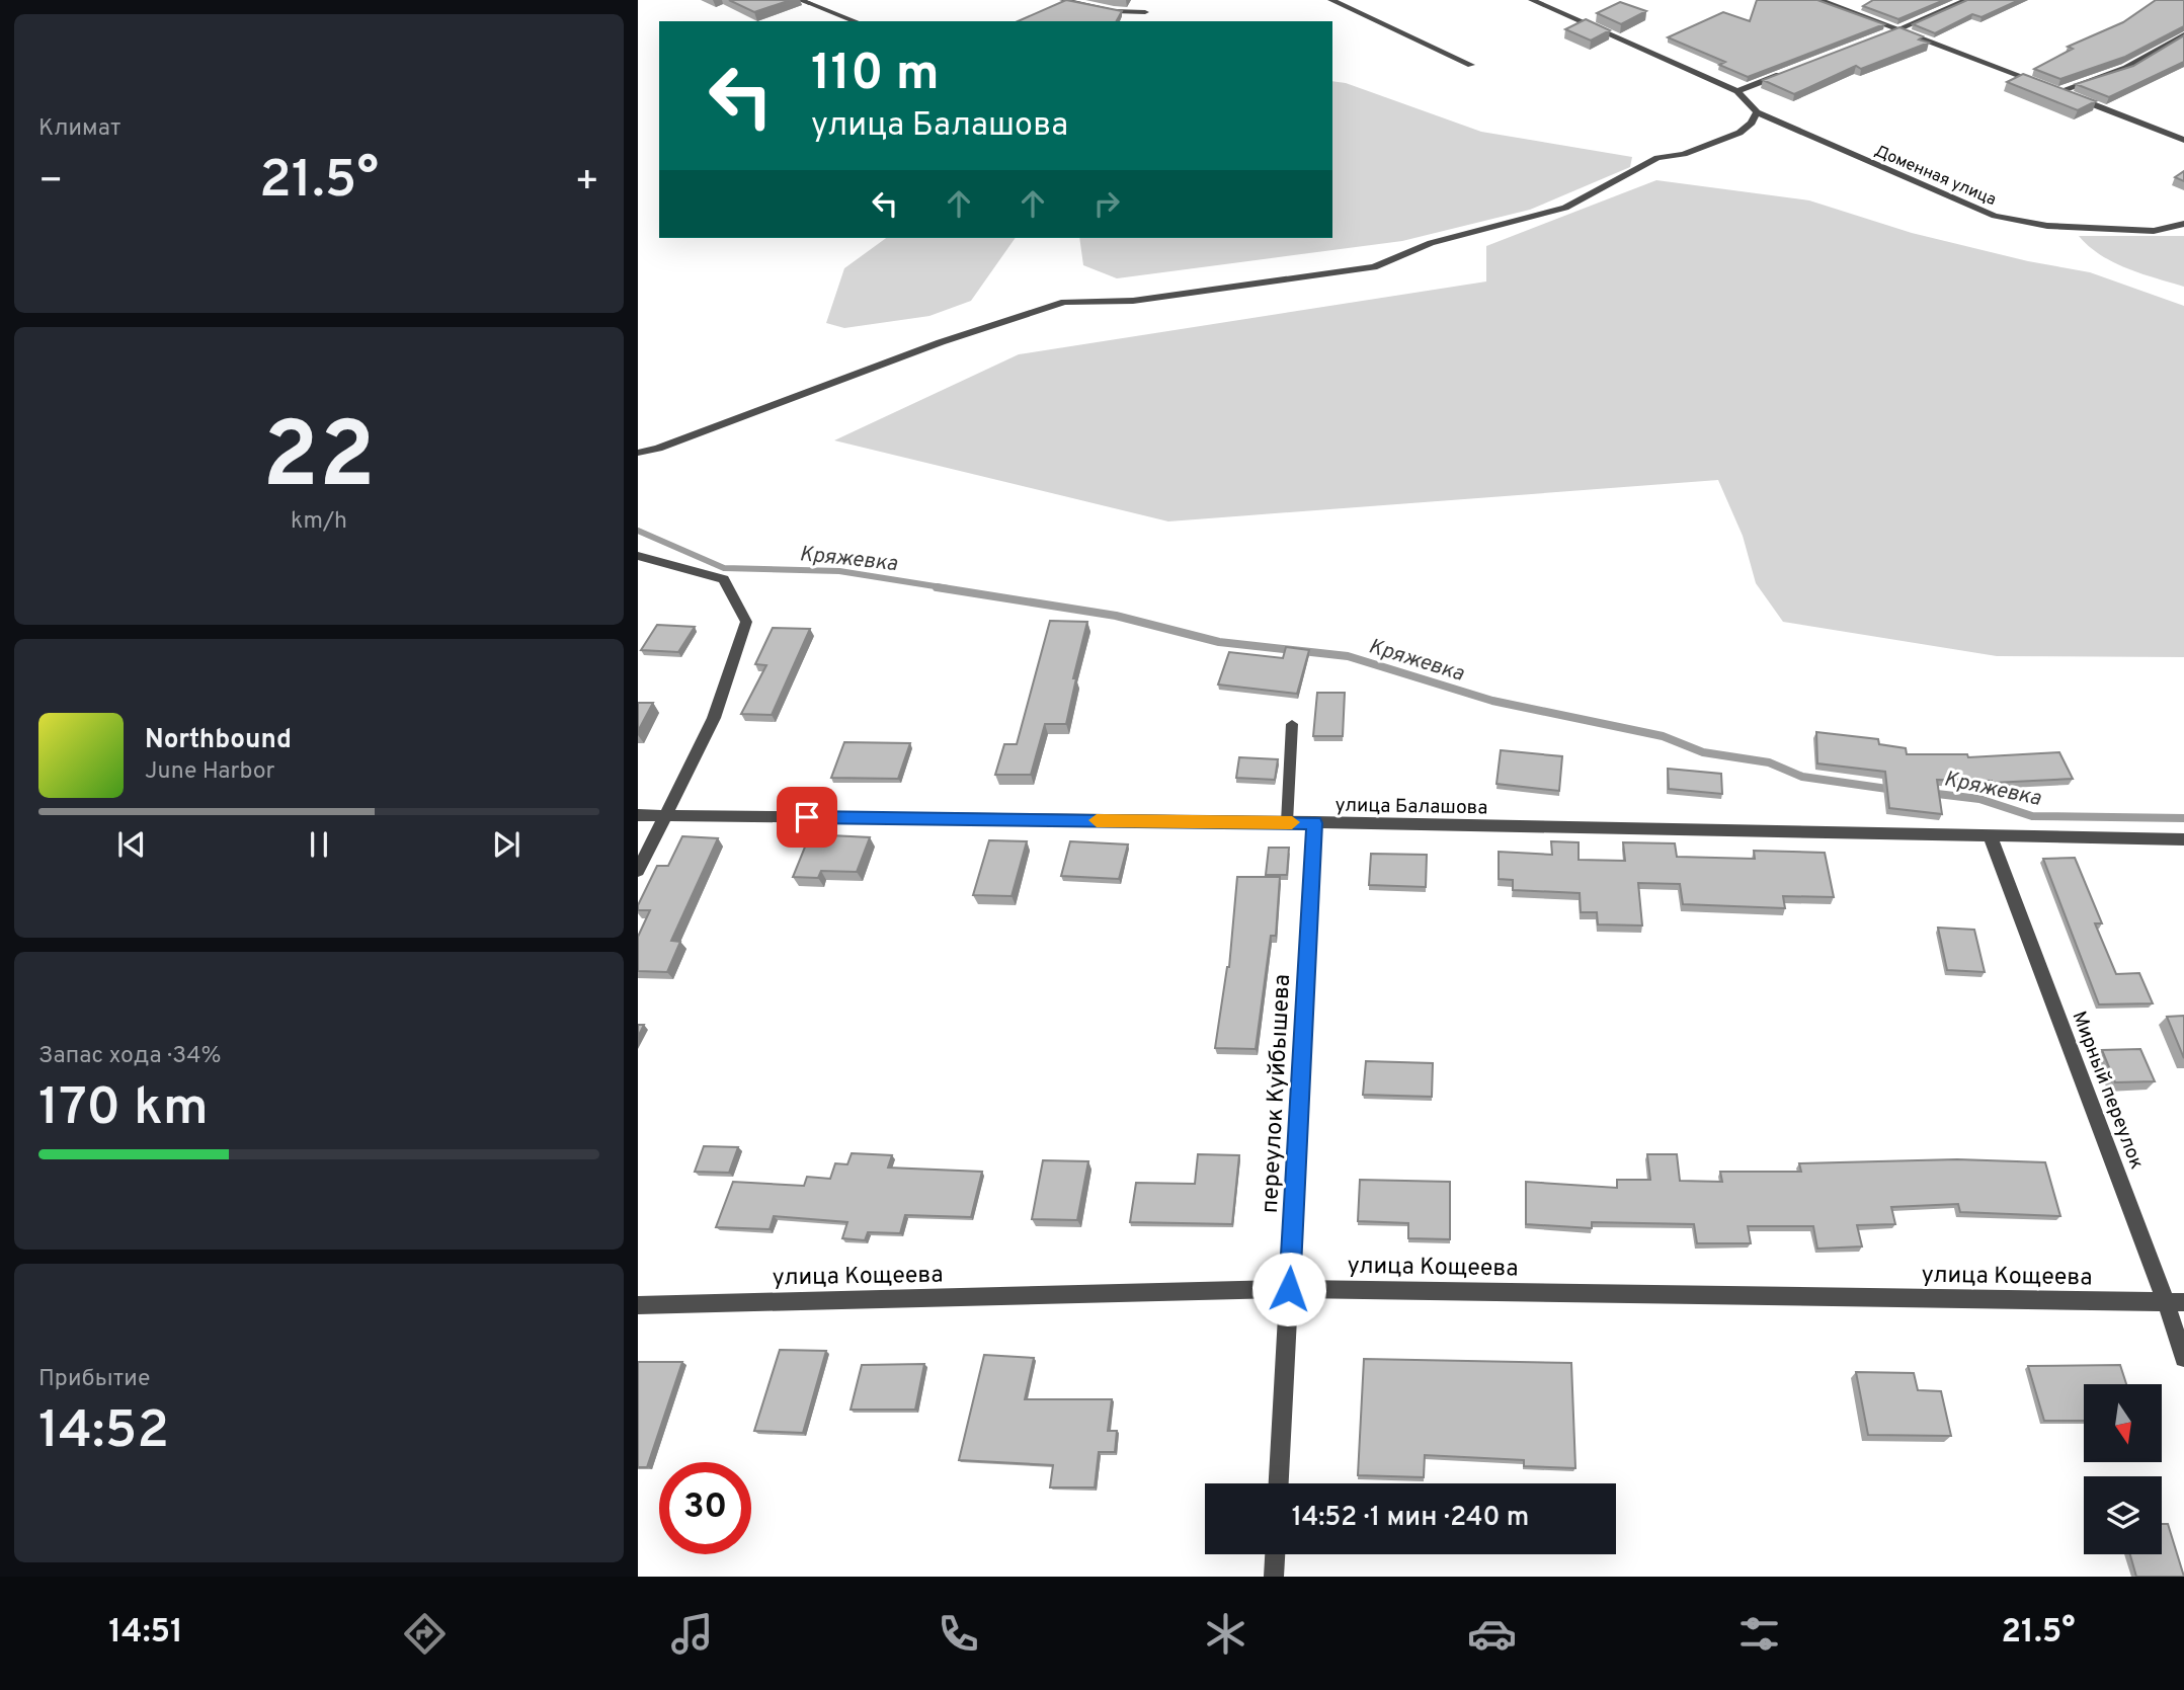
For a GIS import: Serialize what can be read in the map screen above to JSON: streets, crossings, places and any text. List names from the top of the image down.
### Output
{
  "streets": {
    "street": [
      "Доменная улица",
      "улица Балашова",
      "Мирный переулок",
      "переулок Куйбышева",
      "улица Кощеева"
    ]
  },
  "crossings": [
    ["улица Балашова", "Мирный переулок"],
    ["улица Балашова", "переулок Куйбышева"],
    ["Мирный переулок", "улица Кощеева"],
    ["переулок Куйбышева", "улица Кощеева"]
  ],
  "water": ["Кряжевка"],
  "north": "bottom",
  "page": {
    "tile": [
      "Климат",
      ["22", "km/h"],
      ["Запас хода · 34%", "170 km"],
      ["Прибытие", "14:52"]
    ],
    "turn": ["110 m", "улица Балашова"],
    "heat": ["−", "21.5°", "+"],
    "song": ["Northbound", "June Harbor"],
    "limit": "30",
    "trip": "14:52 · 1 мин · 240 m",
    "tabs": ["14:51", "21.5°"]
  }
}
